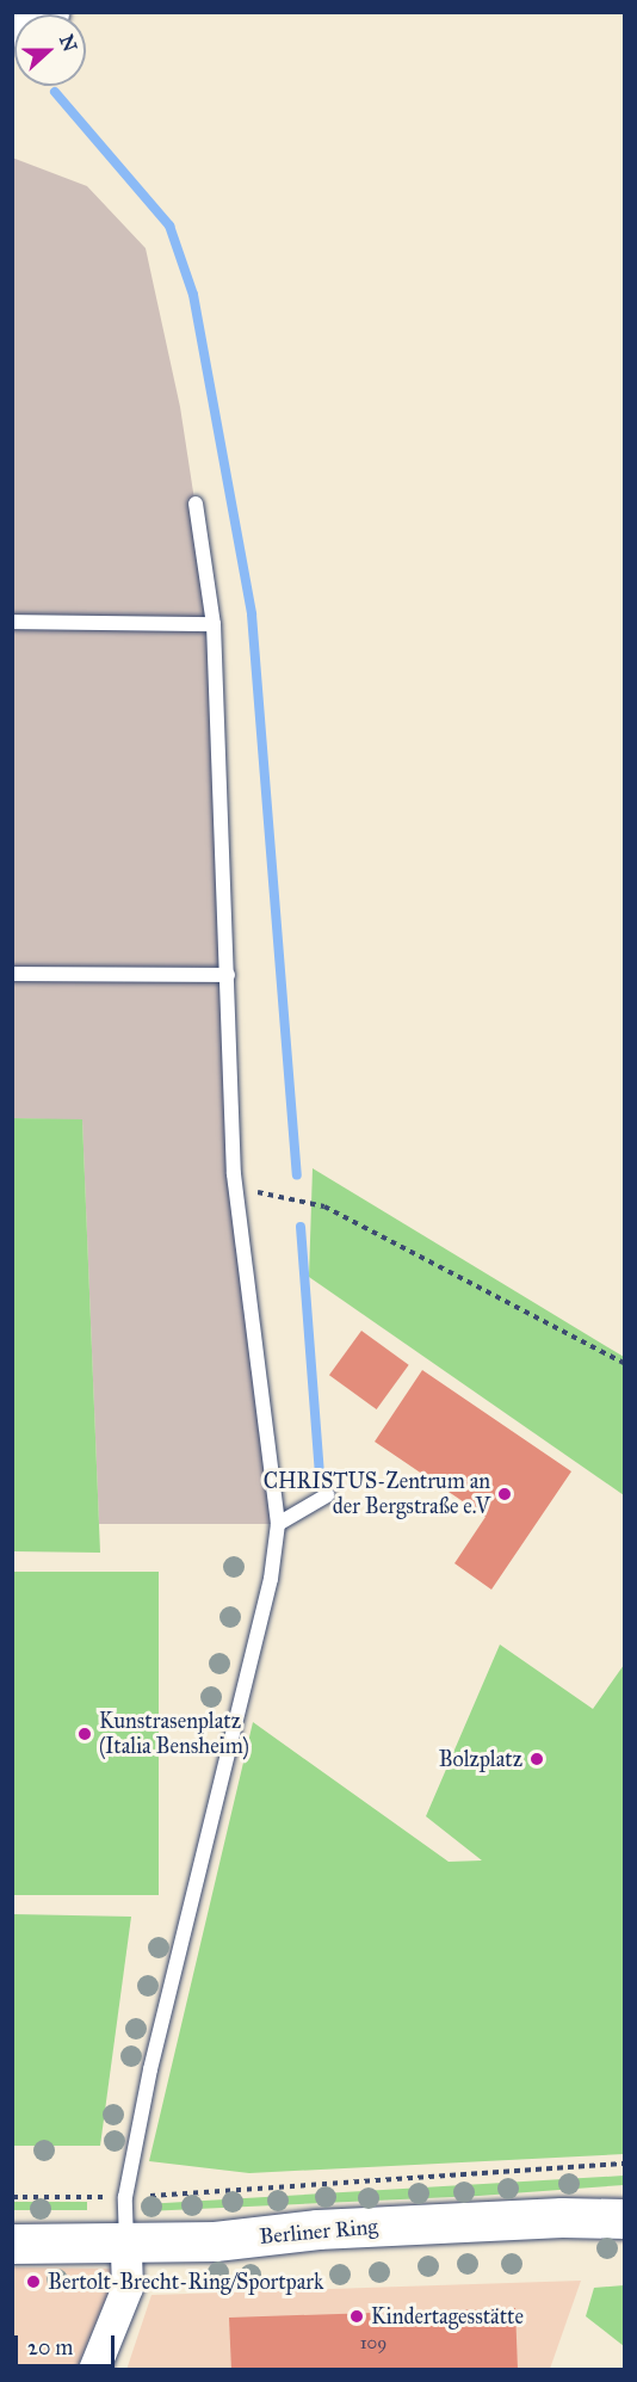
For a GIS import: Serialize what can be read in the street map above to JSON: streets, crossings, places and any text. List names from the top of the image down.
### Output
{
  "streets": {
    "main road": ["Berliner Ring"]
  },
  "places": [
    "CHRISTUS-Zentrum an der Bergstraße e.V",
    "Kunstrasenplatz (Italia Bensheim)",
    "Bolzplatz",
    "Bertolt-Brecht-Ring/Sportpark",
    "Kindertagesstätte"
  ],
  "house_numbers": ["109"],
  "scale_bar": "20 m",
  "north": "right"
}
